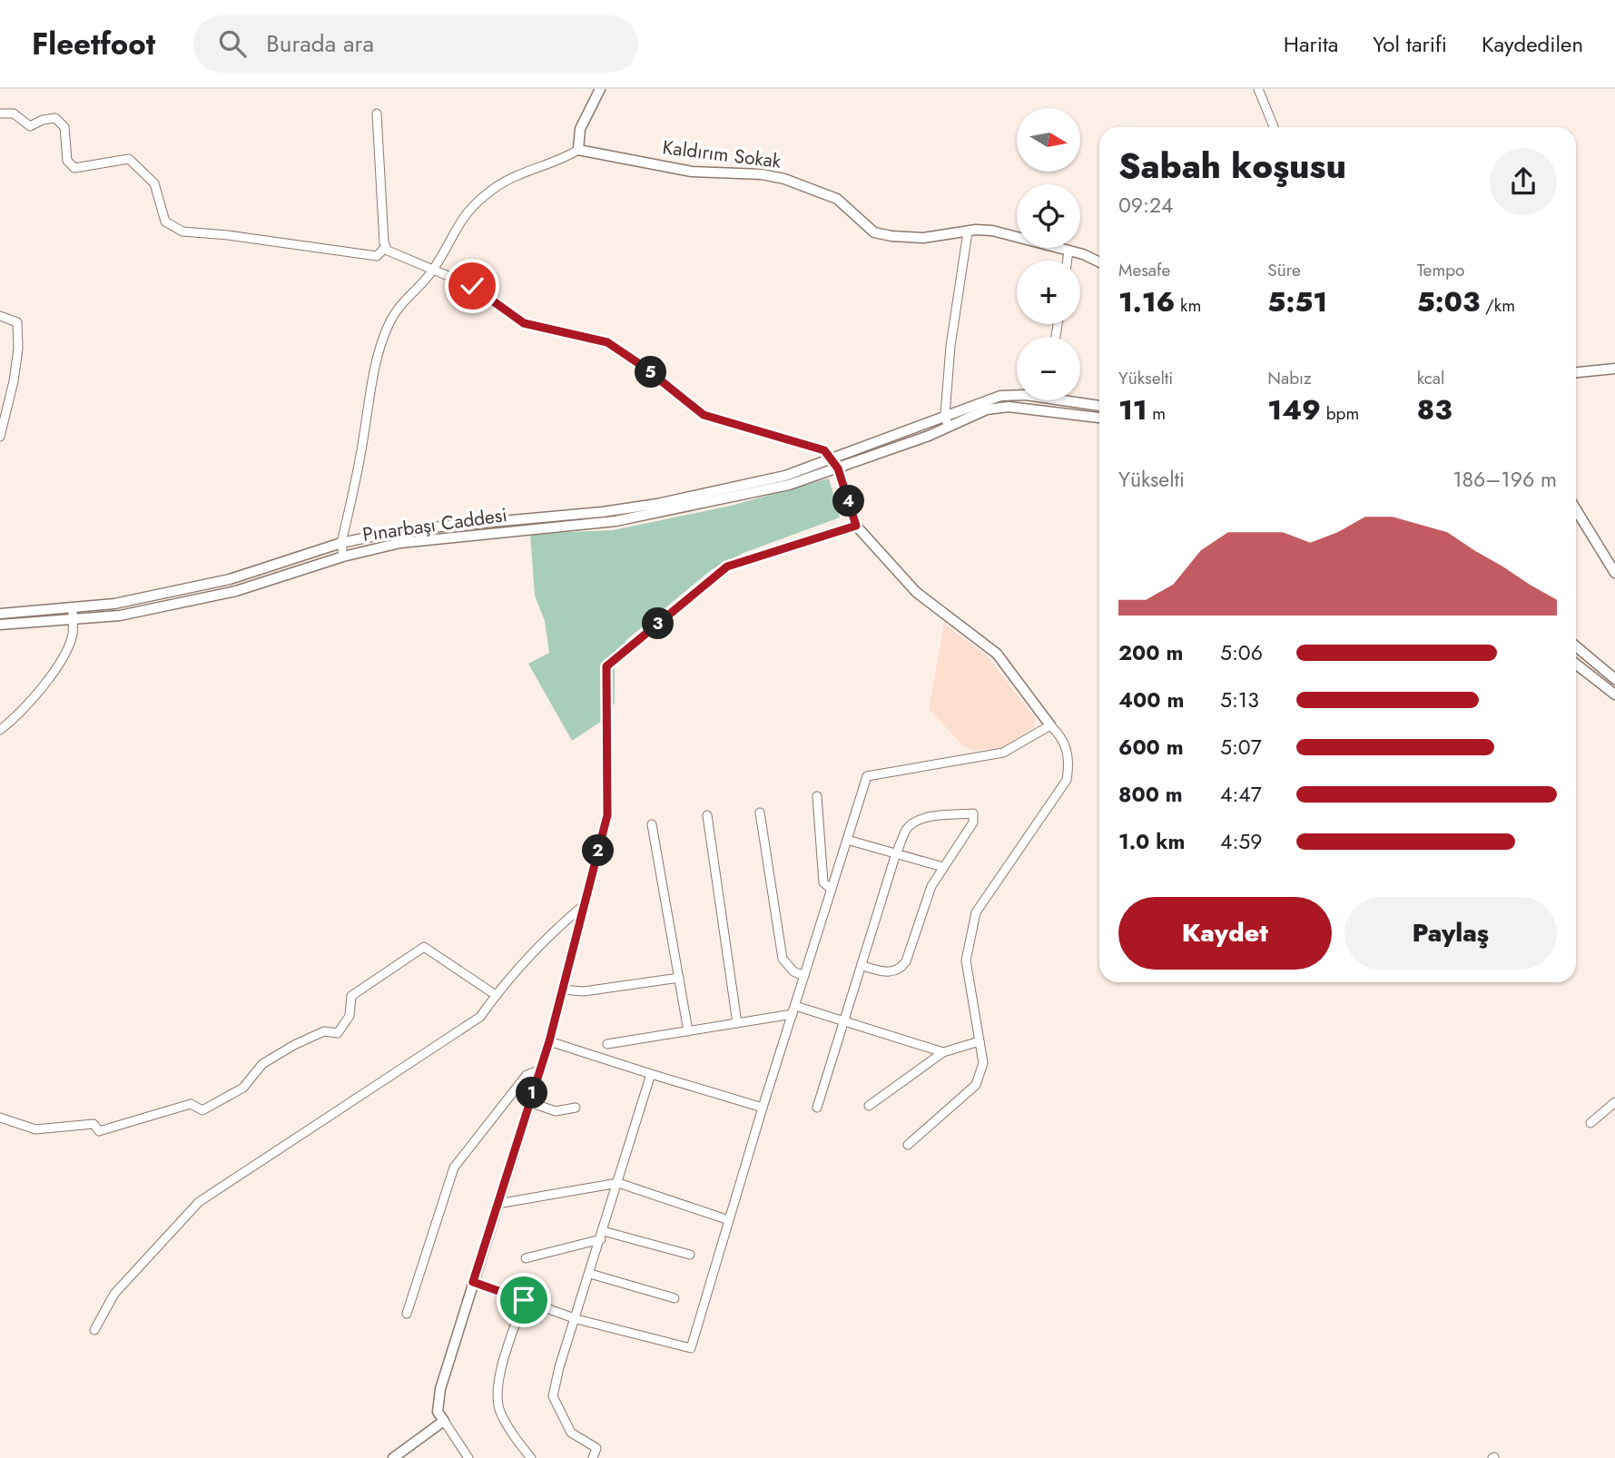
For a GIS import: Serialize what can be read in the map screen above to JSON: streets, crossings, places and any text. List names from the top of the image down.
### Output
{
  "streets": {
    "street": ["Kaldırım Sokak", "Pınarbaşı Caddesi"]
  },
  "north": "right",
  "page": {
    "header": "Fleetfoot",
    "search": "Burada ara",
    "nav": ["Harita", "Yol tarifi", "Kaydedilen"],
    "map_buttons": ["+", "−"],
    "heading": ["Sabah koşusu", "09:24"],
    "stats": [
      ["Mesafe", "1.16 km"],
      ["Süre", "5:51"],
      ["Tempo", "5:03 /km"],
      ["Yükselti", "11 m"],
      ["Nabız", "149 bpm"],
      ["kcal", "83"]
    ],
    "pins": [
      "5",
      "4",
      "3",
      "2",
      "1"
    ],
    "chart": ["Yükselti", "186–196 m"],
    "list": [
      {
        "name": "200 m",
        "note": "5:06"
      },
      {
        "name": "400 m",
        "note": "5:13"
      },
      {
        "name": "600 m",
        "note": "5:07"
      },
      {
        "name": "800 m",
        "note": "4:47"
      },
      {
        "name": "1.0 km",
        "note": "4:59"
      }
    ],
    "buttons": ["Kaydet", "Paylaş"]
  }
}
